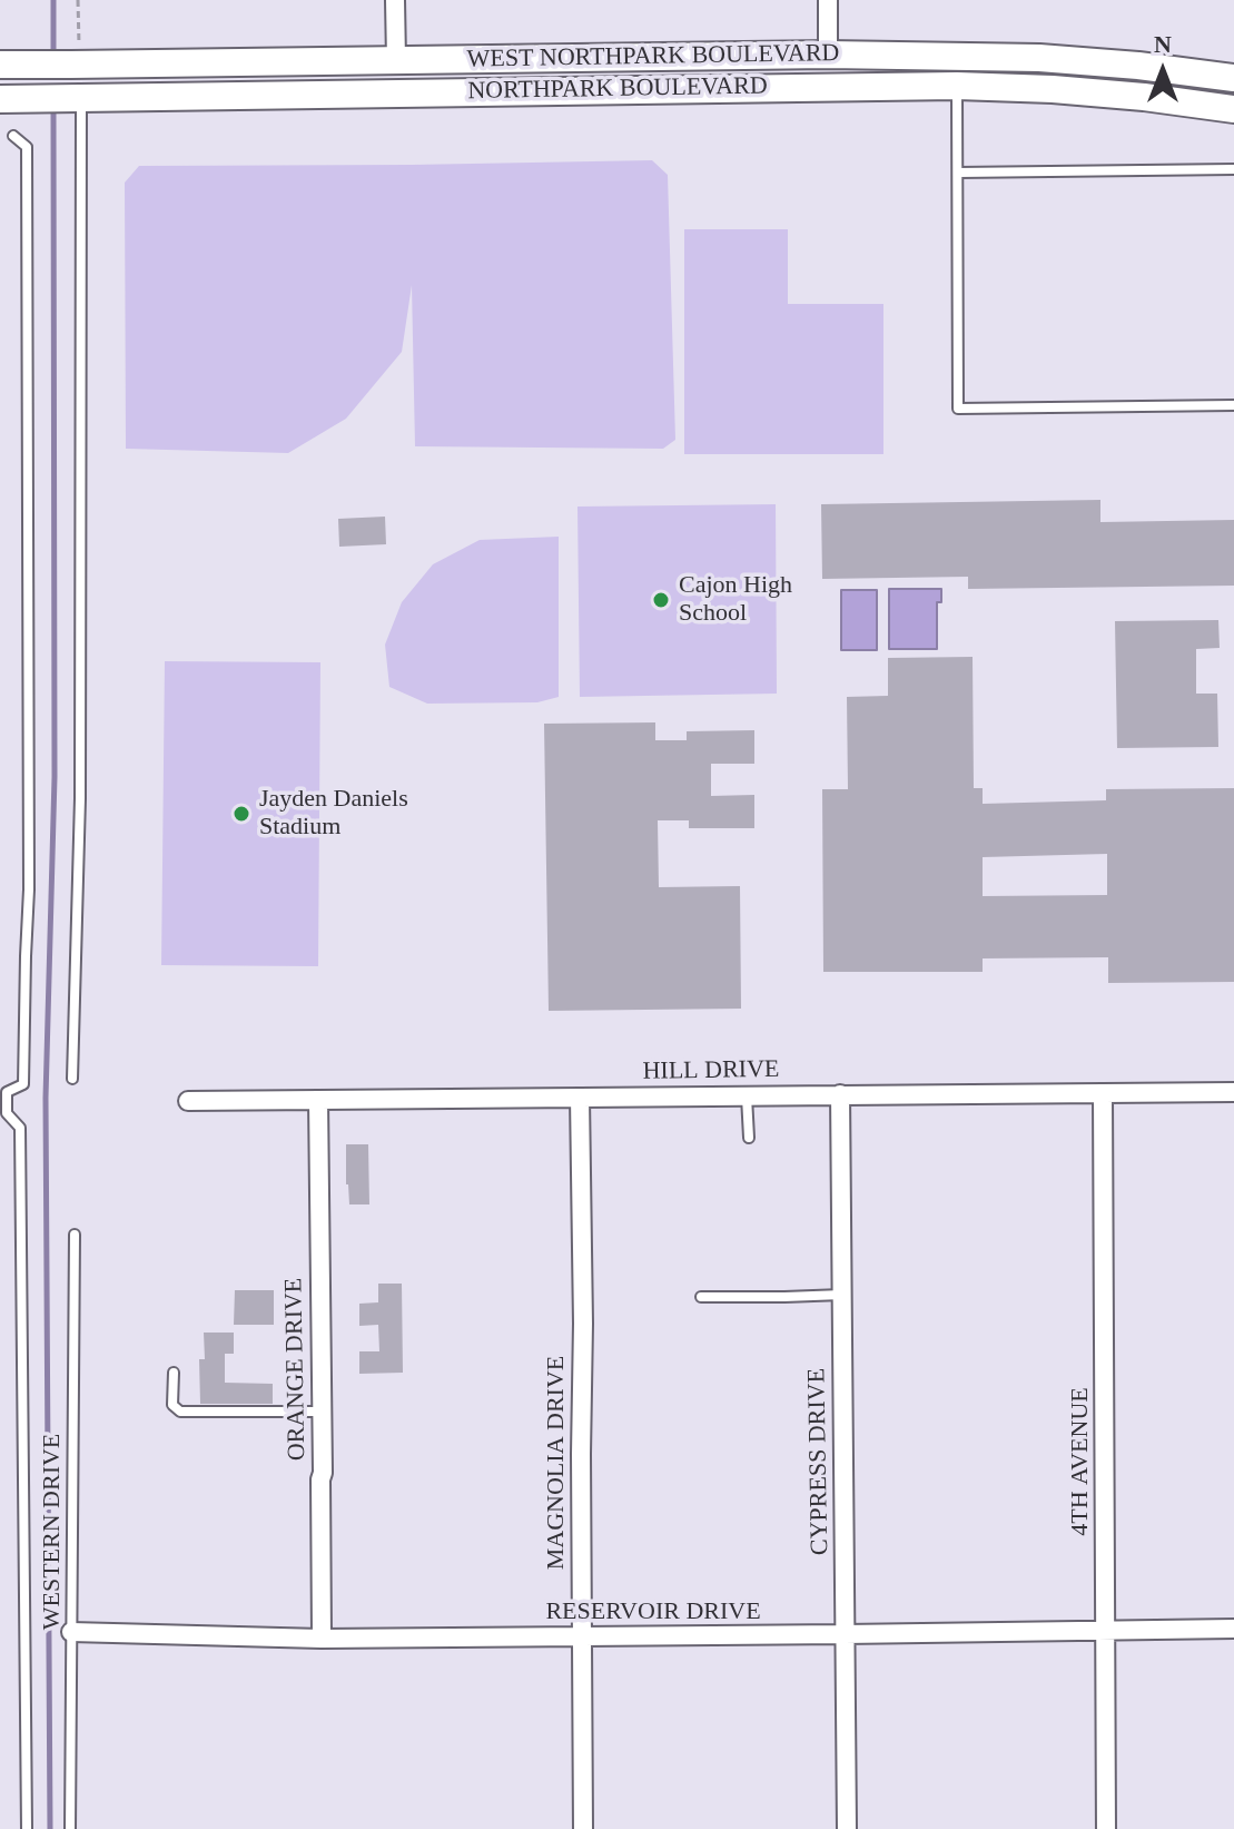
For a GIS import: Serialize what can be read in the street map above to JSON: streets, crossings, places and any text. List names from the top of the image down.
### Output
{
  "streets": {
    "main road": ["WEST NORTHPARK BOULEVARD", "NORTHPARK BOULEVARD"],
    "street": [
      "HILL DRIVE",
      "ORANGE DRIVE",
      "CYPRESS DRIVE",
      "4TH AVENUE",
      "MAGNOLIA DRIVE",
      "RESERVOIR DRIVE"
    ],
    "lane": ["WESTERN DRIVE"]
  },
  "crossings": [
    ["HILL DRIVE", "ORANGE DRIVE"],
    ["HILL DRIVE", "CYPRESS DRIVE"],
    ["HILL DRIVE", "4TH AVENUE"],
    ["HILL DRIVE", "MAGNOLIA DRIVE"],
    ["ORANGE DRIVE", "RESERVOIR DRIVE"],
    ["CYPRESS DRIVE", "RESERVOIR DRIVE"],
    ["4TH AVENUE", "RESERVOIR DRIVE"],
    ["MAGNOLIA DRIVE", "RESERVOIR DRIVE"],
    ["WESTERN DRIVE", "RESERVOIR DRIVE"]
  ],
  "places": ["Cajon High School", "Jayden Daniels Stadium"],
  "north": "top"
}
